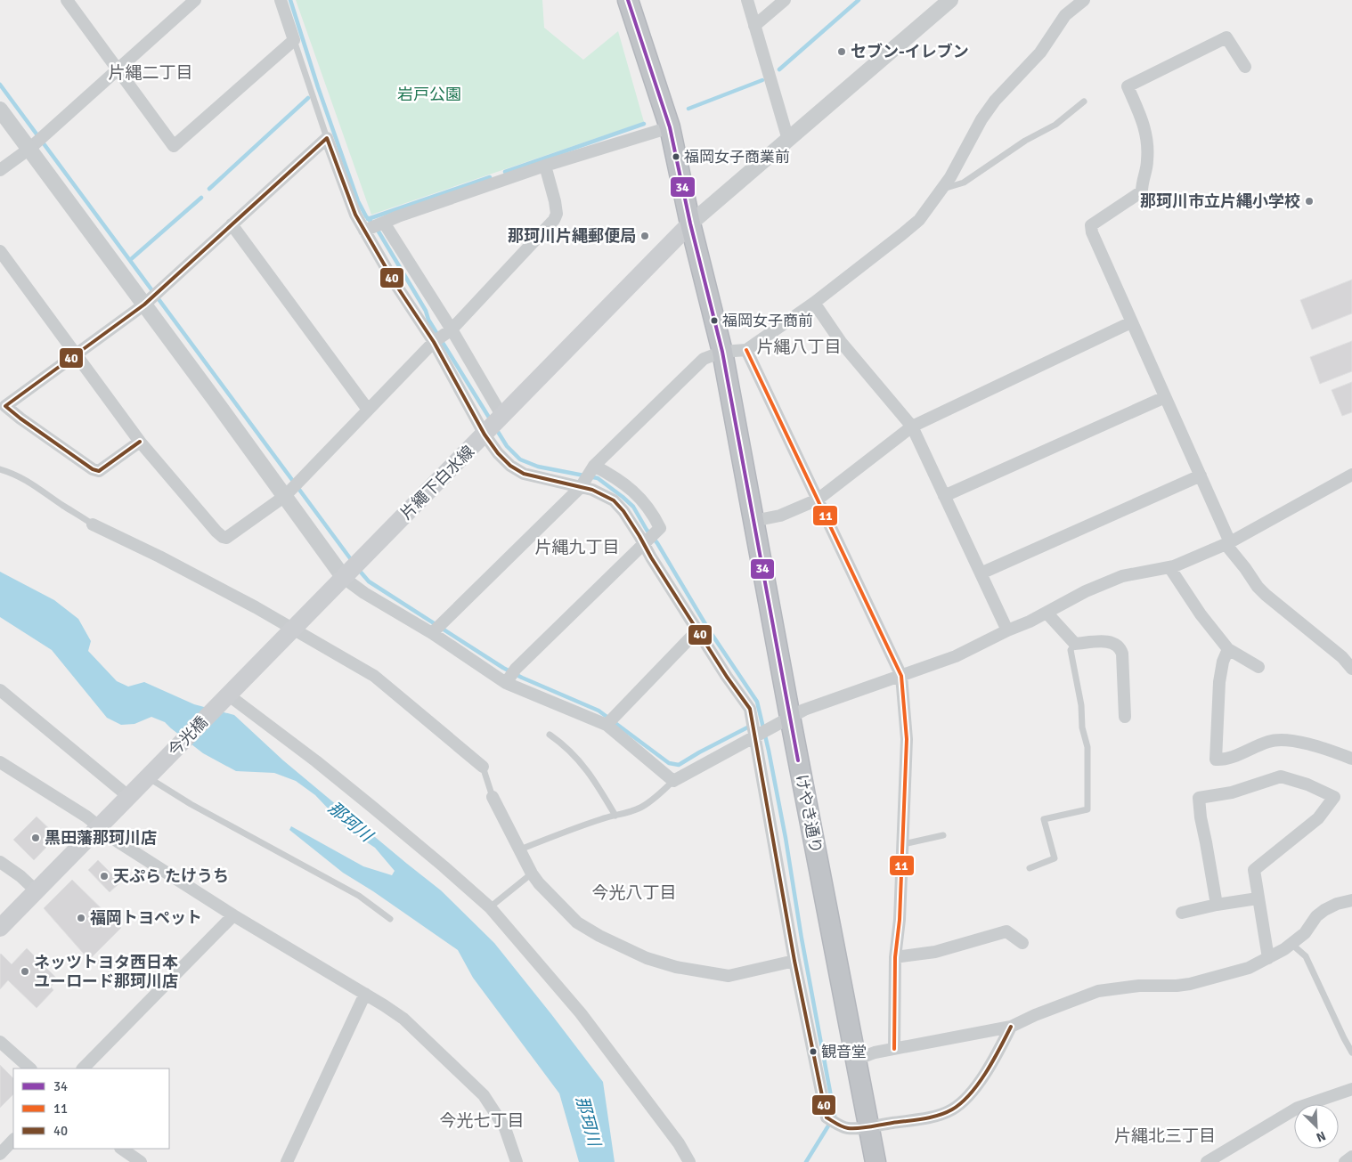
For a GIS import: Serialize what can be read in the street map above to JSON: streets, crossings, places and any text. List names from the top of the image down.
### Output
{
  "streets": {
    "highway": ["けやき通り"],
    "main road": ["片繩下白水線", "今光橋"]
  },
  "crossings": [
    ["片繩下白水線", "今光橋"],
    ["片繩下白水線", "けやき通り"]
  ],
  "districts": [
    "片縄二丁目",
    "片縄八丁目",
    "片縄九丁目",
    "今光八丁目",
    "今光七丁目",
    "片縄北三丁目"
  ],
  "water": ["那珂川"],
  "parks": ["岩戸公園"],
  "places": [
    "セブン-イレブン",
    "福岡女子商業前",
    "那珂川市立片縄小学校",
    "那珂川片縄郵便局",
    "福岡女子商前",
    "黒田藩那珂川店",
    "天ぷら たけうち",
    "福岡トヨペット",
    "ネッツトヨタ西日本 ユーロード那珂川店",
    "観音堂"
  ],
  "lines": ["transit line 34", "transit line 40", "transit line 11"],
  "legend": ["34", "11", "40"],
  "north": "bottom right"
}
